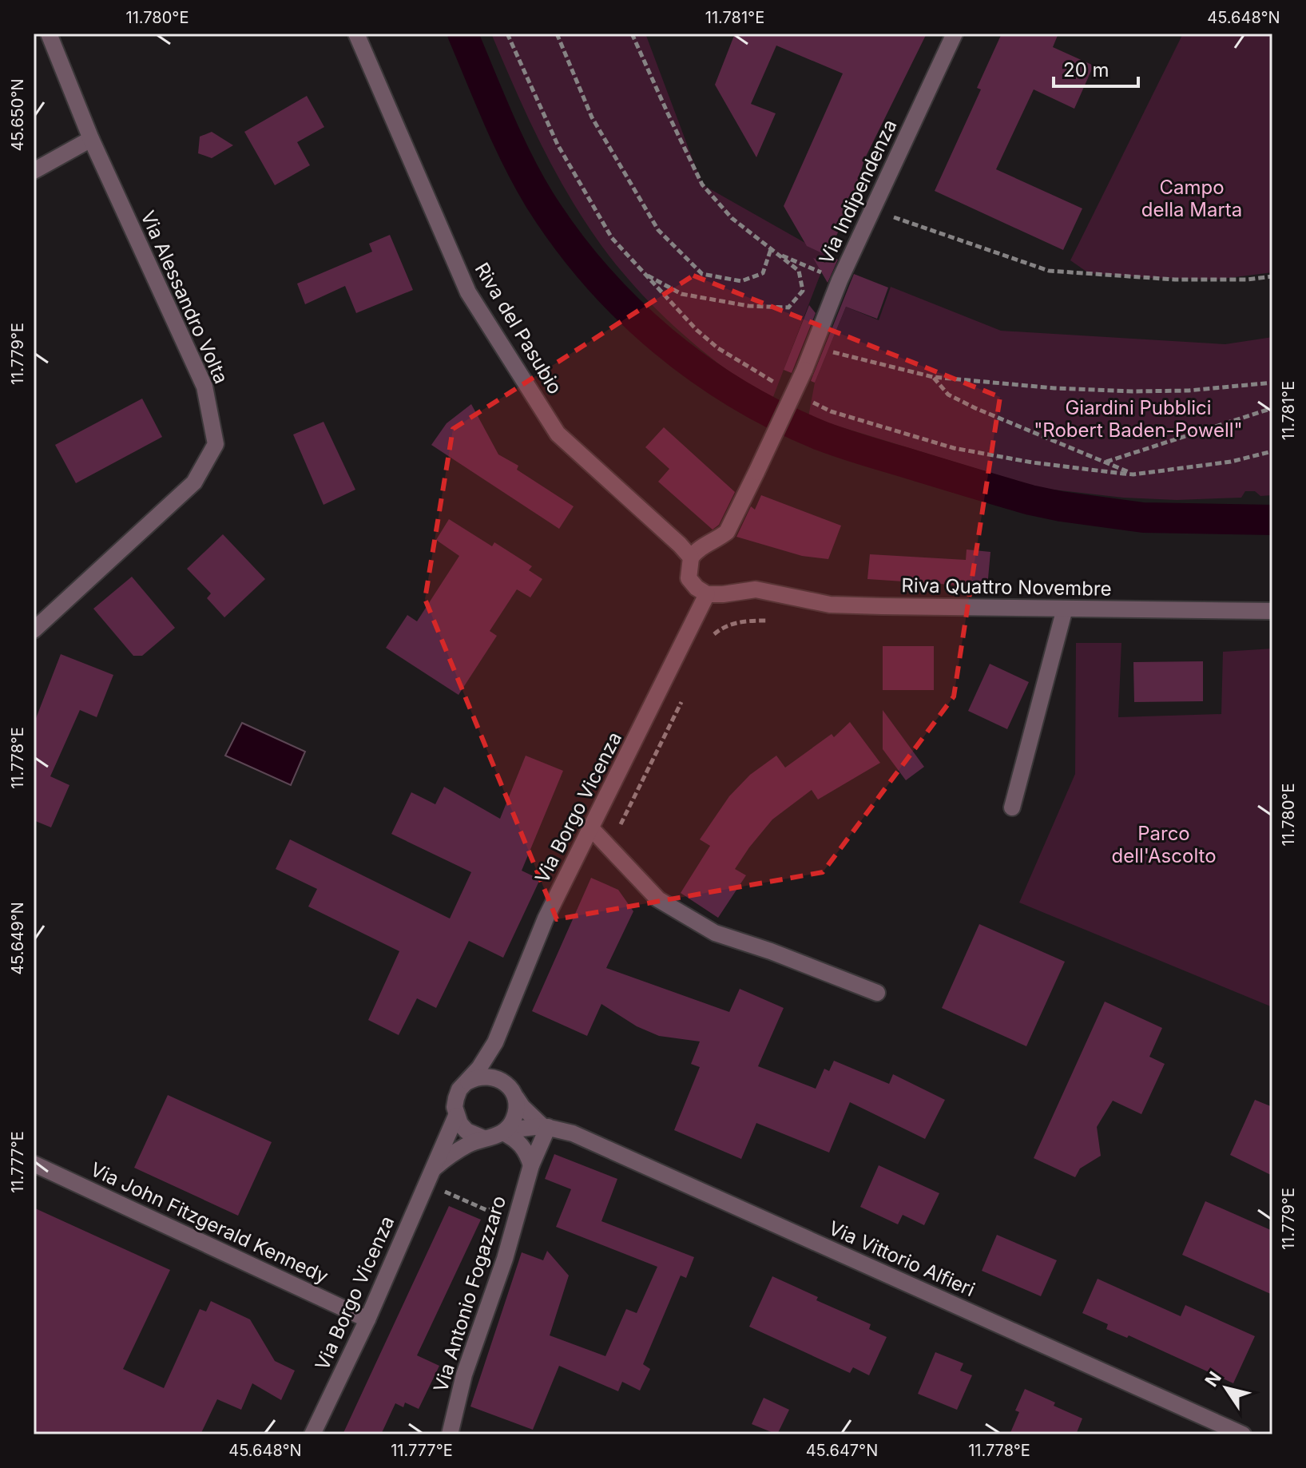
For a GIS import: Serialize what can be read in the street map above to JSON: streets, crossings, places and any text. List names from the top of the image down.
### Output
{
  "streets": {
    "street": [
      "Via Indipendenza",
      "Via Alessandro Volta",
      "Riva del Pasubio",
      "Riva Quattro Novembre",
      "Via Borgo Vicenza",
      "Via John Fitzgerald Kennedy",
      "Via Vittorio Alfieri",
      "Via Antonio Fogazzaro"
    ]
  },
  "crossings": [
    ["Via Indipendenza", "Riva del Pasubio"],
    ["Riva Quattro Novembre", "Via Borgo Vicenza"],
    ["Via Borgo Vicenza", "Via John Fitzgerald Kennedy"],
    ["Via Borgo Vicenza", "Via Vittorio Alfieri"],
    ["Via Vittorio Alfieri", "Via Antonio Fogazzaro"]
  ],
  "parks": ["Campo della Marta", "Giardini Pubblici \"Robert Baden-Powell\"", "Parco dell'Ascolto"],
  "scale_bar": "20 m",
  "north": "top left",
  "coordinates": [
    "11.780°E",
    "11.781°E",
    "45.648°N",
    "45.650°N",
    "11.779°E",
    "11.778°E",
    "45.649°N",
    "11.777°E",
    "45.647°N"
  ]
}
